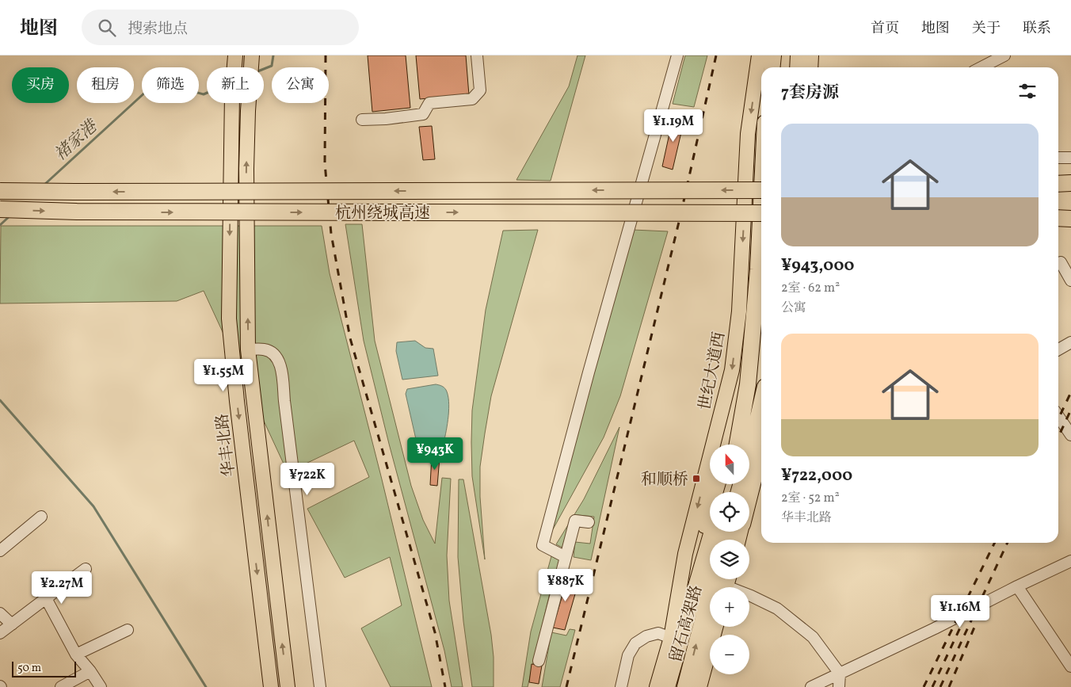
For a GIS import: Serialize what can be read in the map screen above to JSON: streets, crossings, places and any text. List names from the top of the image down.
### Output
{
  "streets": {
    "highway": ["杭州绕城高速", "留石高架路"],
    "main road": ["世纪大道西", "华丰北路"]
  },
  "one_way": ["世纪大道西"],
  "water": ["褚家港"],
  "places": {
    "transit": ["和顺桥"]
  },
  "scale_bar": "50 m",
  "north": "top",
  "page": {
    "header": "地图",
    "search": "搜索地点",
    "nav": [
      "首页",
      "地图",
      "关于",
      "联系"
    ],
    "chip": [
      "买房",
      "租房",
      "筛选",
      "新上",
      "公寓"
    ],
    "heading": "7套房源",
    "price": [
      "¥1.19M",
      "¥1.55M",
      "¥943K",
      "¥722K",
      "¥887K",
      "¥2.27M",
      "¥1.16M"
    ],
    "list": [
      {
        "name": "¥943,000",
        "note": "2室 · 62 m² · 公寓"
      },
      {
        "name": "¥722,000",
        "note": "2室 · 52 m² · 华丰北路"
      }
    ],
    "map_buttons": ["+", "−"],
    "scale": "50 m"
  }
}
